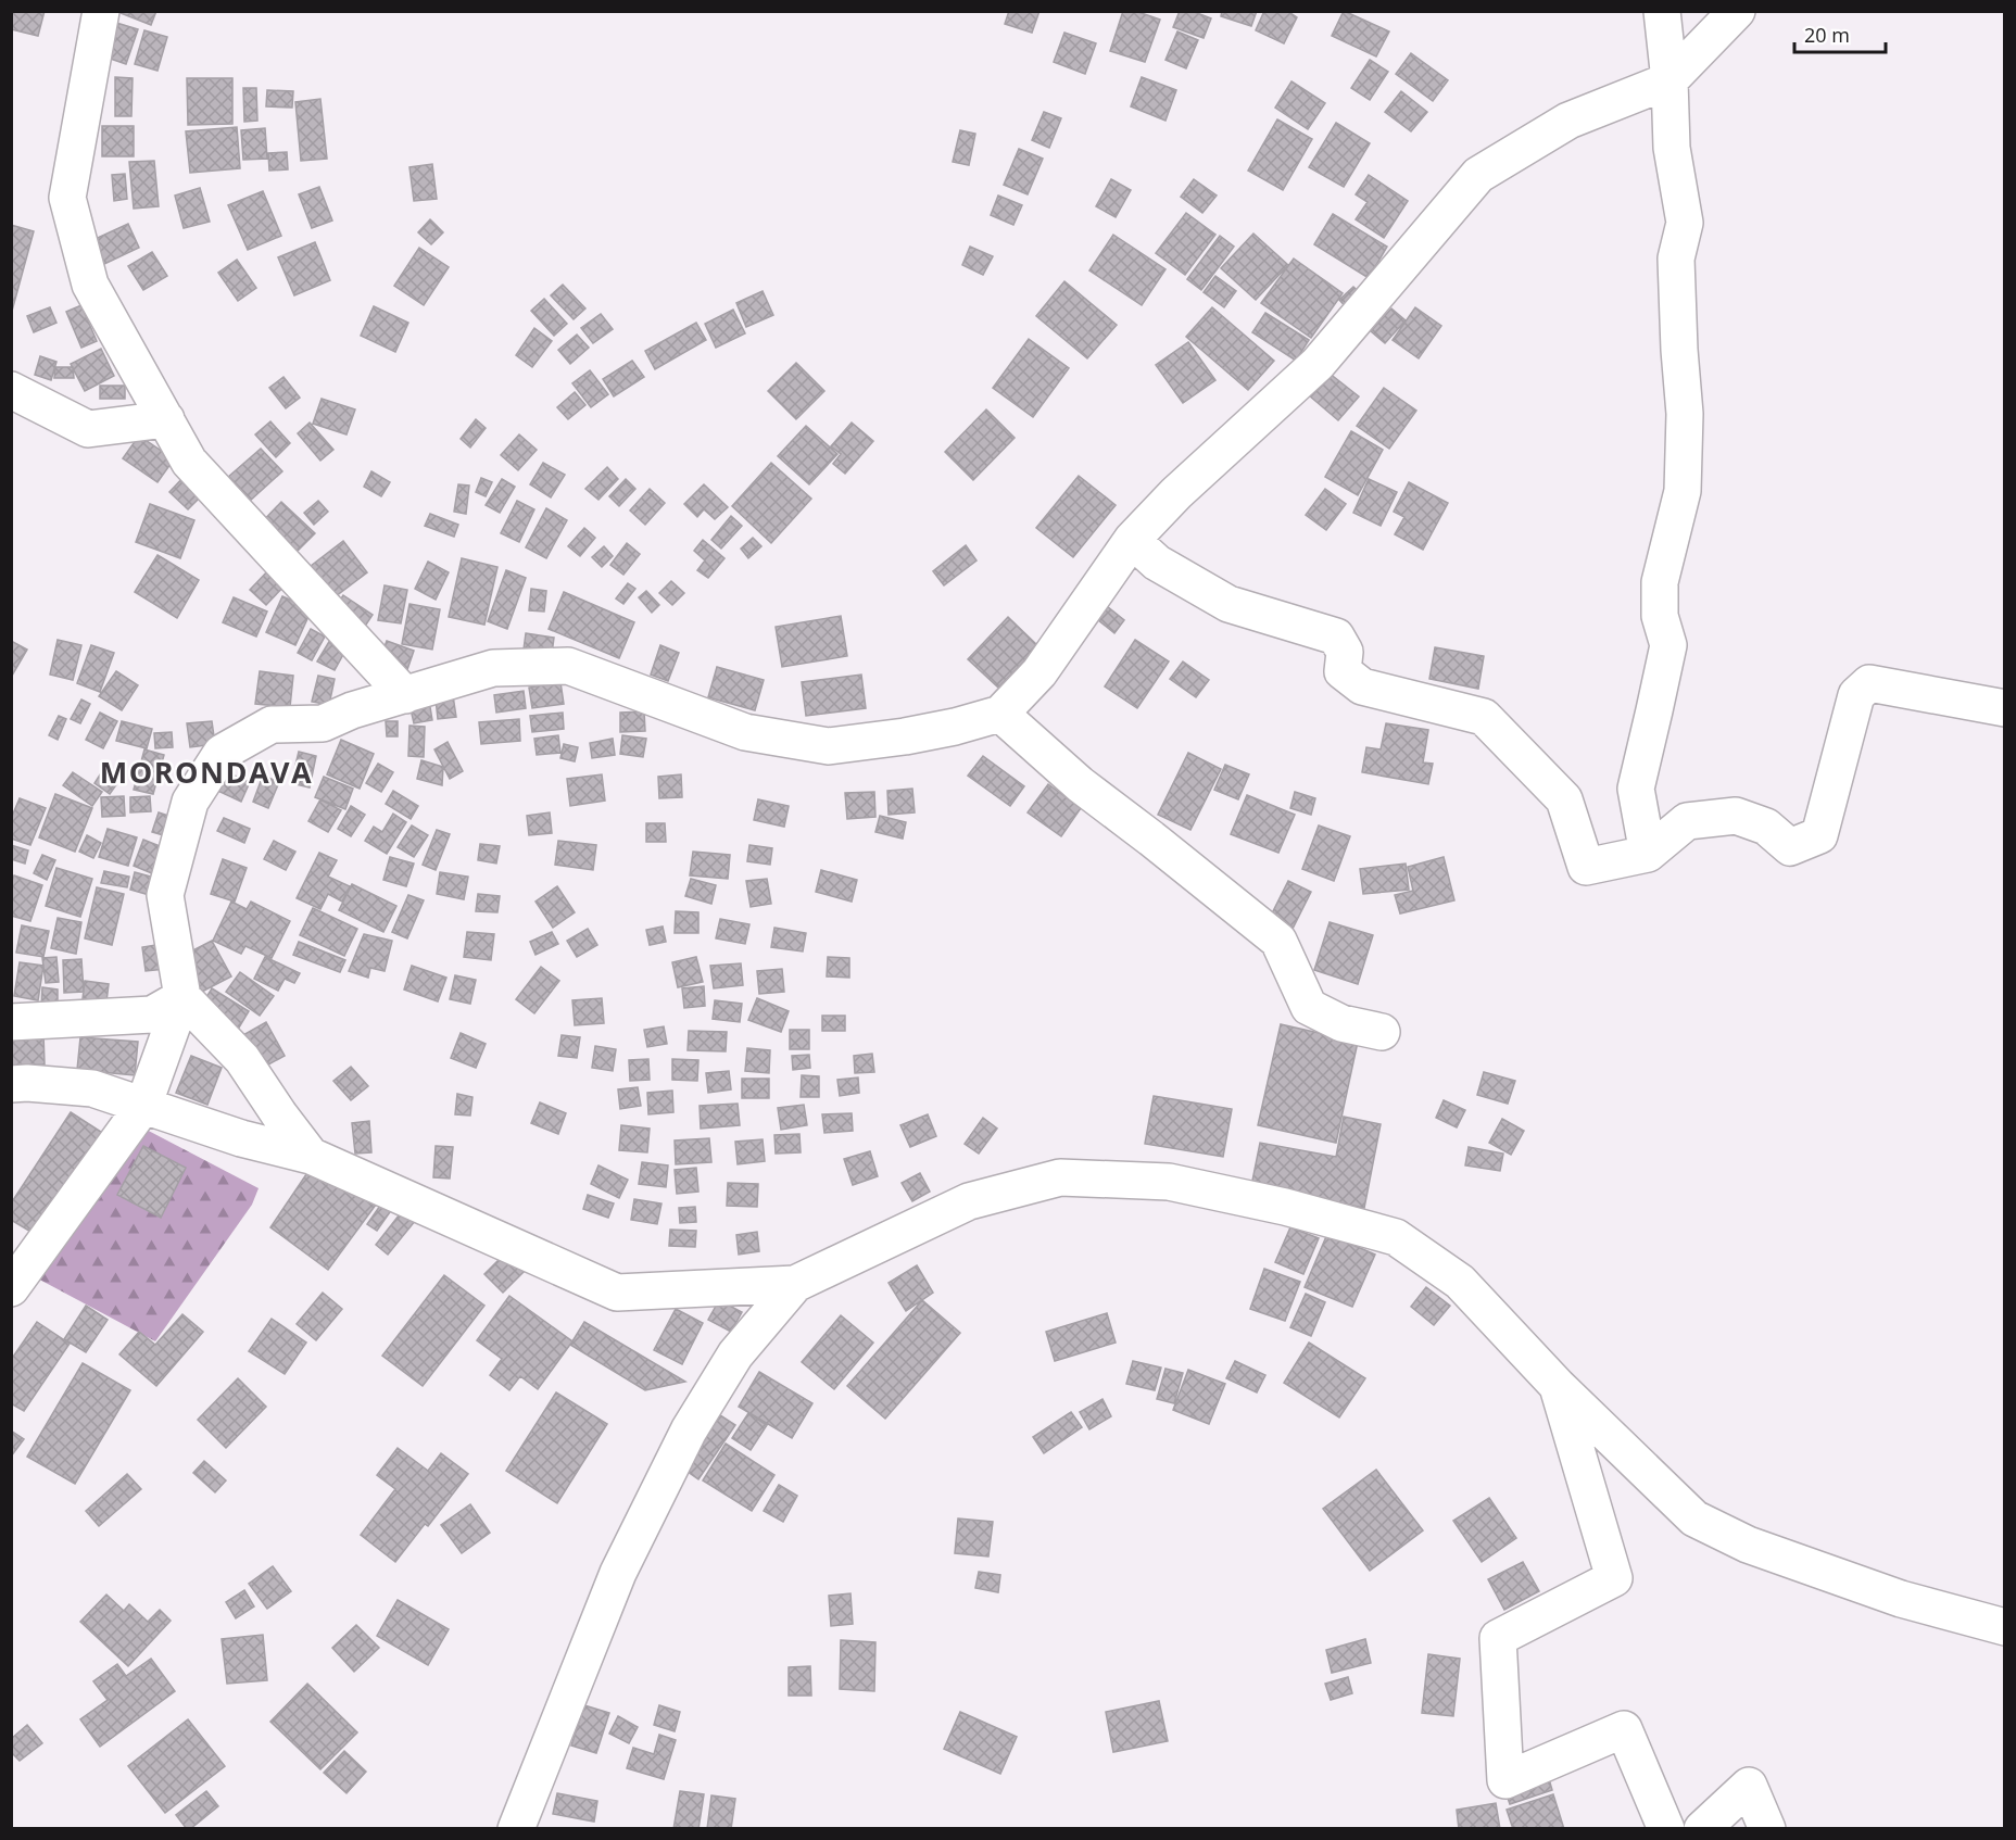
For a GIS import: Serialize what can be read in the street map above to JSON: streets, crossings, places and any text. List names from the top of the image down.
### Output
{
  "districts": ["MORONDAVA"],
  "scale_bar": "20 m"
}
